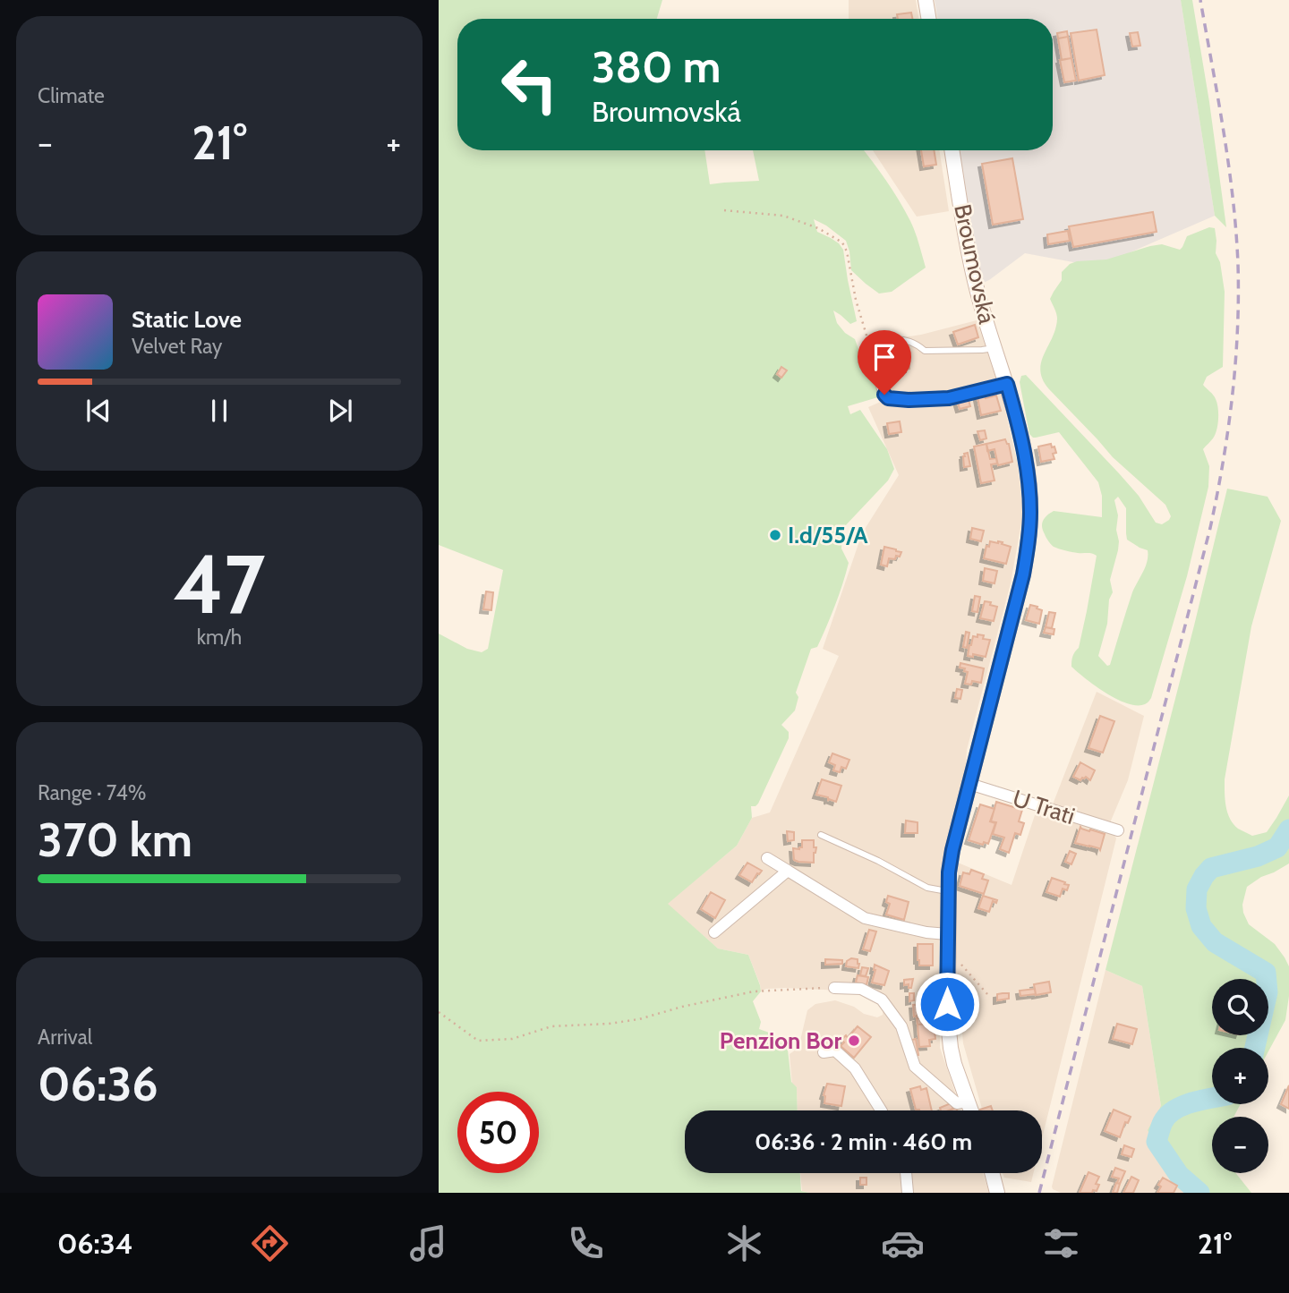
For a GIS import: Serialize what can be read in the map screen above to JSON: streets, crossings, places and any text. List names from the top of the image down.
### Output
{
  "streets": {
    "main road": ["Broumovská"],
    "street": ["U Trati"]
  },
  "crossings": [
    ["Broumovská", "U Trati"]
  ],
  "places": ["I.d/55/A", "Penzion Bor"],
  "page": {
    "tile": [
      "Climate",
      ["47", "km/h"],
      ["Range · 74%", "370 km"],
      ["Arrival", "06:36"]
    ],
    "turn": ["380 m", "Broumovská"],
    "heat": ["−", "21°", "+"],
    "song": ["Static Love", "Velvet Ray"],
    "map_buttons": ["+", "−"],
    "limit": "50",
    "trip": "06:36 · 2 min · 460 m",
    "tabs": ["06:34", "21°"]
  }
}
